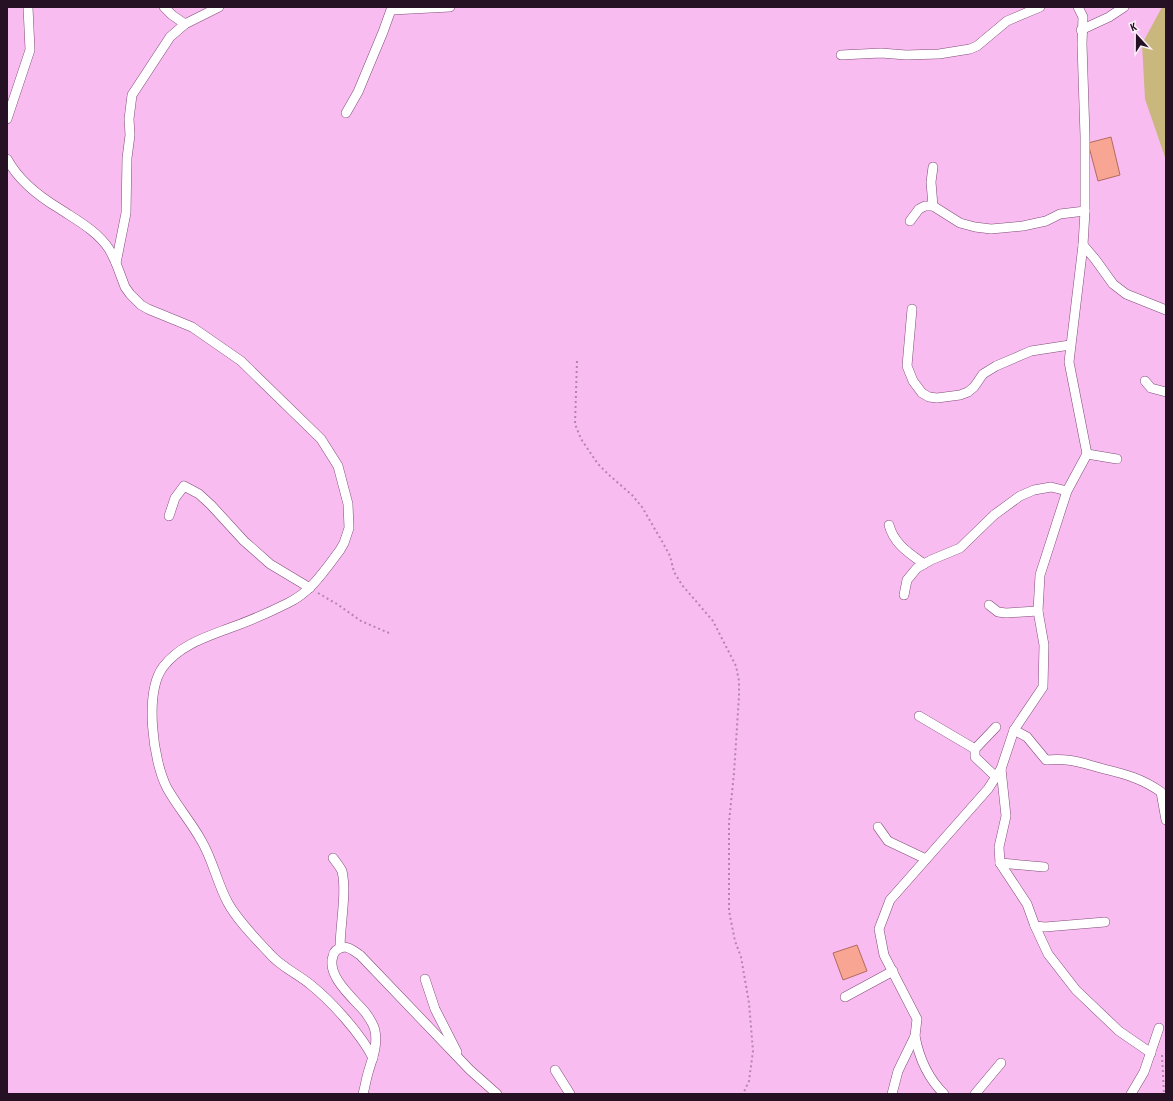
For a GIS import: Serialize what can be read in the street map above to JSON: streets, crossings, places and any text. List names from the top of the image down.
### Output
{
  "north": "top"
}
